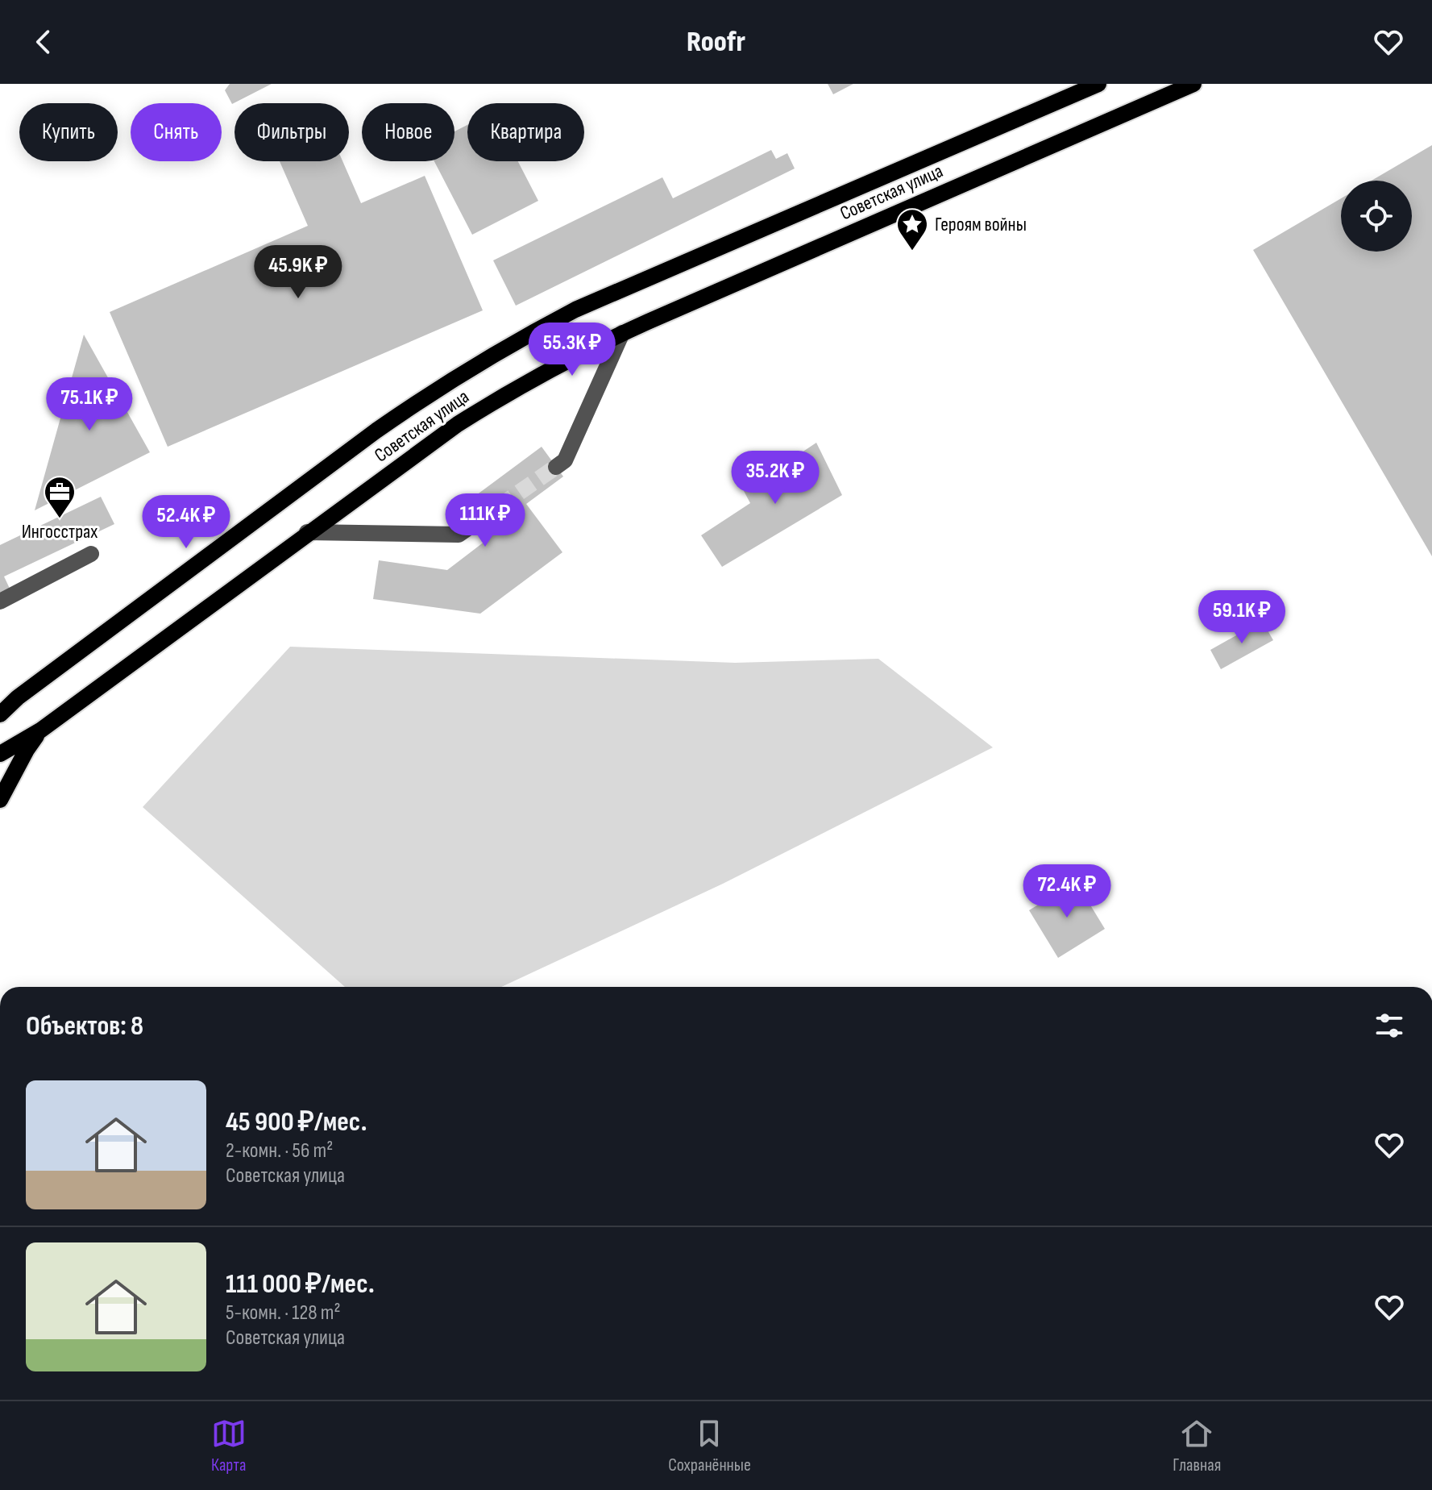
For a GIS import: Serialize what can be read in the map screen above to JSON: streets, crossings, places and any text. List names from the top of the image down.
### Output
{
  "streets": {
    "main road": ["Советская улица"]
  },
  "places": {
    "place": ["Героям войны"],
    "office": ["Ингосстрах"]
  },
  "page": {
    "header": "Roofr",
    "chip": [
      "Купить",
      "Снять",
      "Фильтры",
      "Новое",
      "Квартира"
    ],
    "price": [
      "45.9K ₽",
      "55.3K ₽",
      "75.1K ₽",
      "35.2K ₽",
      "111K ₽",
      "52.4K ₽",
      "59.1K ₽",
      "72.4K ₽"
    ],
    "heading": "Объектов: 8",
    "list": [
      {
        "name": "45 900 ₽/мес.",
        "note": "2-комн. · 56 m² · Советская улица"
      },
      {
        "name": "111 000 ₽/мес.",
        "note": "5-комн. · 128 m² · Советская улица"
      }
    ],
    "tabs": ["Карта", "Сохранённые", "Главная"]
  }
}
